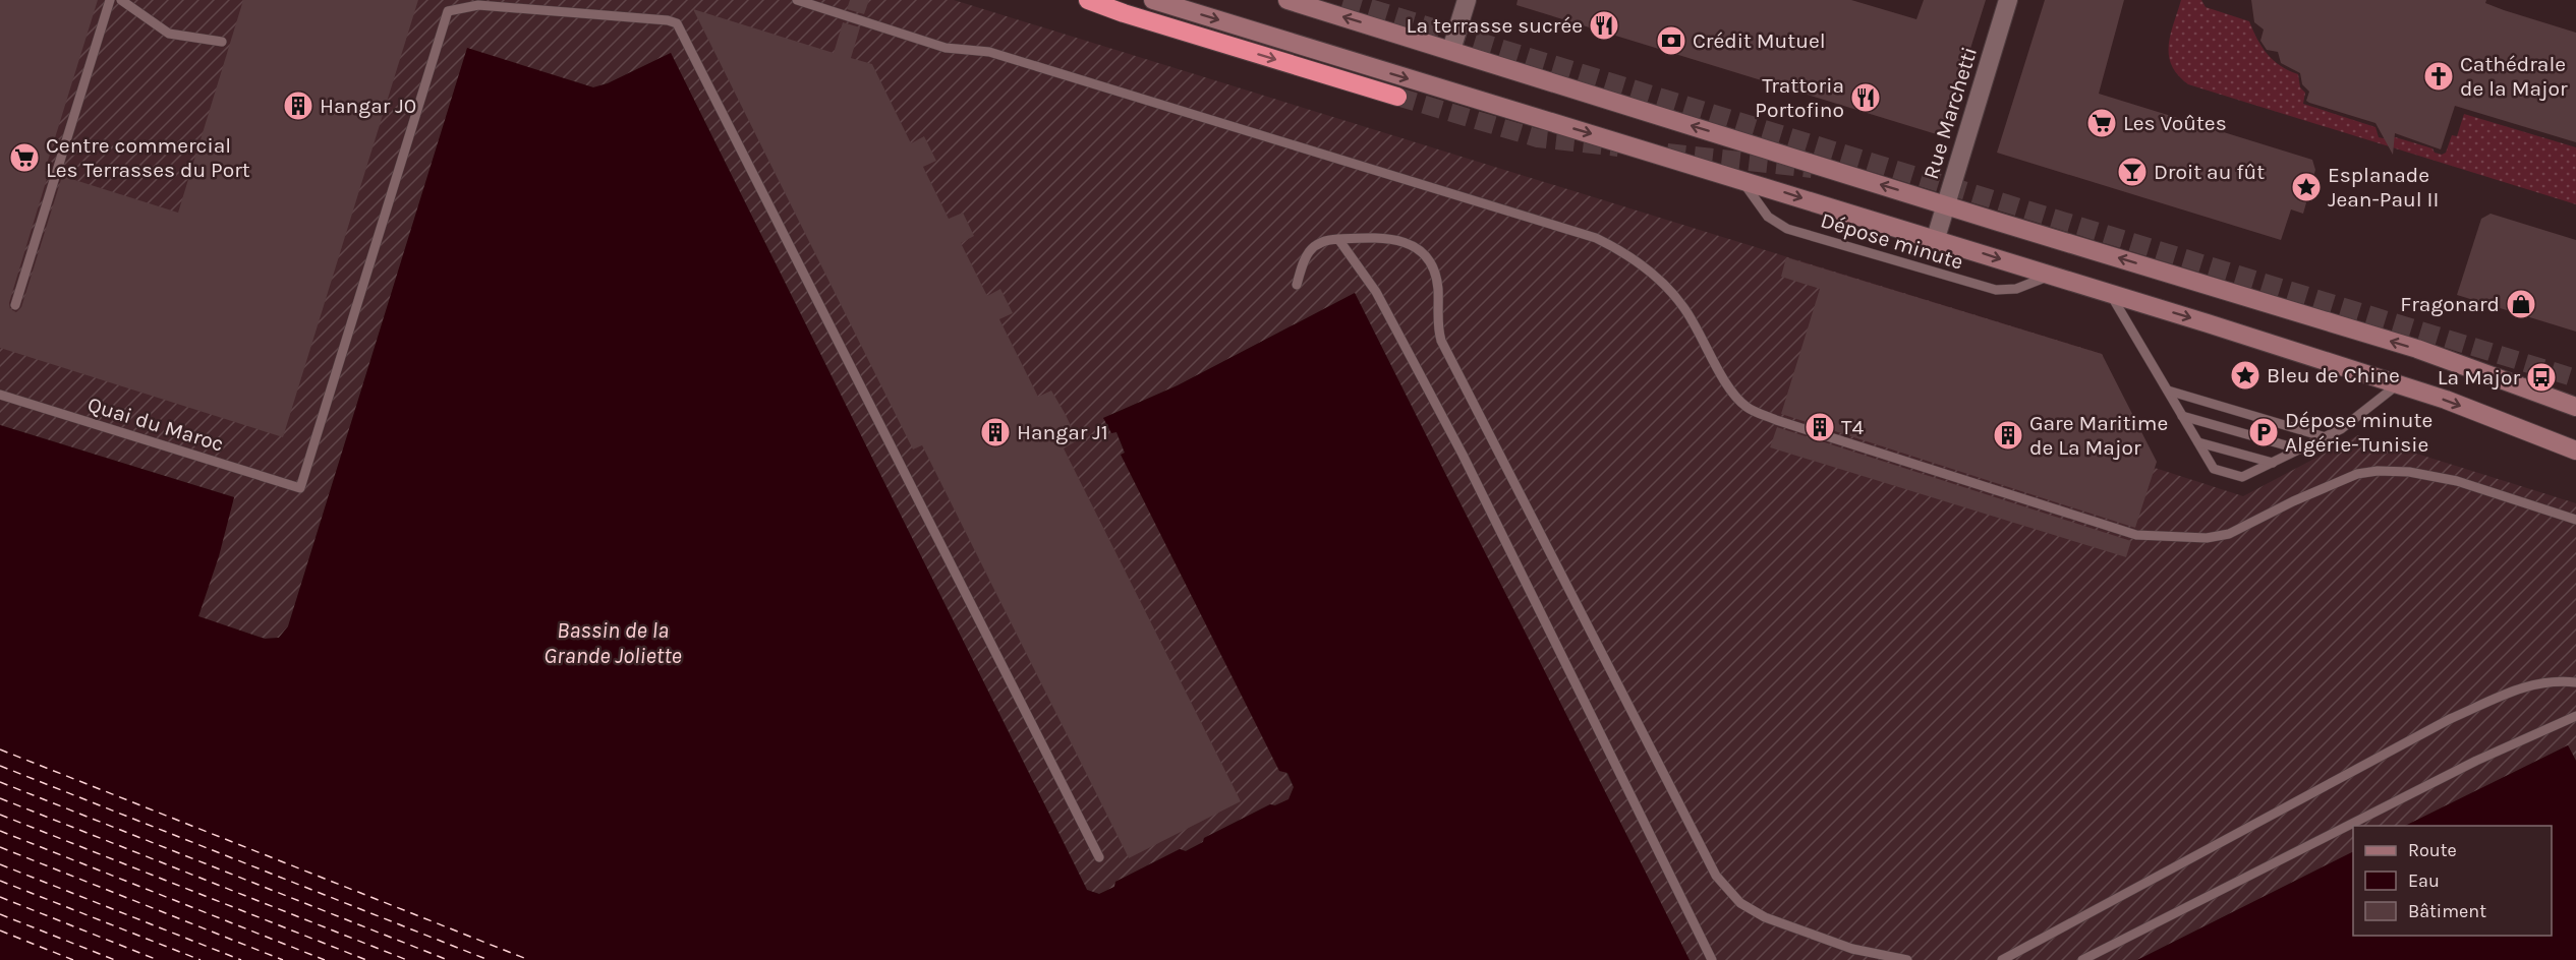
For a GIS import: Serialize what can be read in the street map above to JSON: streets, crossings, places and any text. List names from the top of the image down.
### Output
{
  "streets": {
    "street": ["Rue Marchetti"],
    "lane": ["Dépose minute", "Quai du Maroc"]
  },
  "water": ["Bassin de la Grande Joliette"],
  "places": {
    "restaurant": ["La terrasse sucrée", "Trattoria Portofino"],
    "bank": ["Crédit Mutuel"],
    "church": ["Cathédrale de la Major"],
    "building": [
      "Hangar J0",
      "T4",
      "Hangar J1",
      "Gare Maritime de La Major"
    ],
    "supermarket": ["Les Voûtes", "Centre commercial Les Terrasses du Port"],
    "bar": ["Droit au fût"],
    "place": ["Esplanade Jean-Paul II", "Bleu de Chine"],
    "shop": ["Fragonard"],
    "bus stop": ["La Major"],
    "parking": ["Dépose minute Algérie-Tunisie"]
  },
  "legend": ["Route", "Eau", "Bâtiment"]
}
